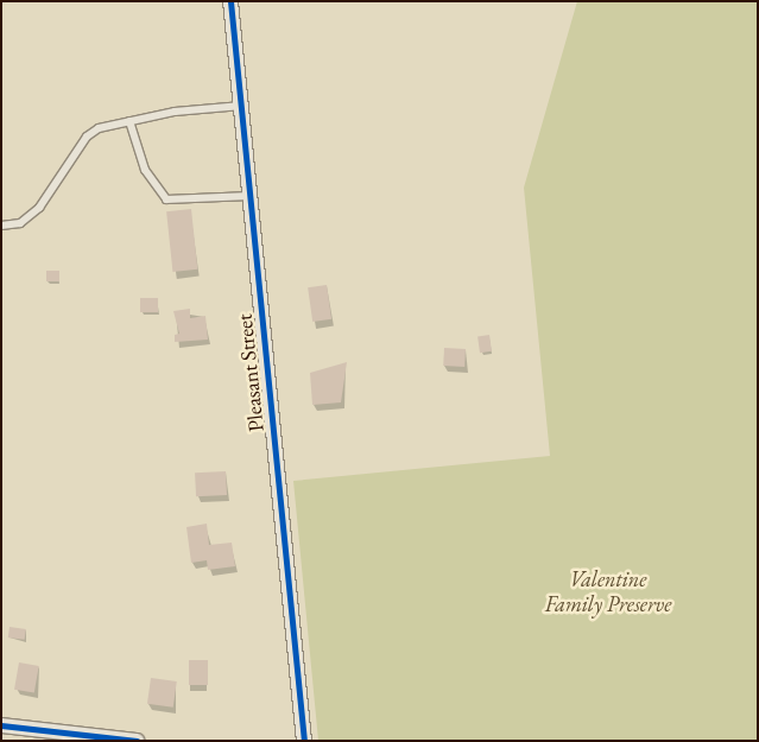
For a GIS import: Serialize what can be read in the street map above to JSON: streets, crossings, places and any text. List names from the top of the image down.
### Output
{
  "streets": {
    "street": ["Pleasant Street"]
  },
  "parks": ["Valentine Family Preserve"]
}
